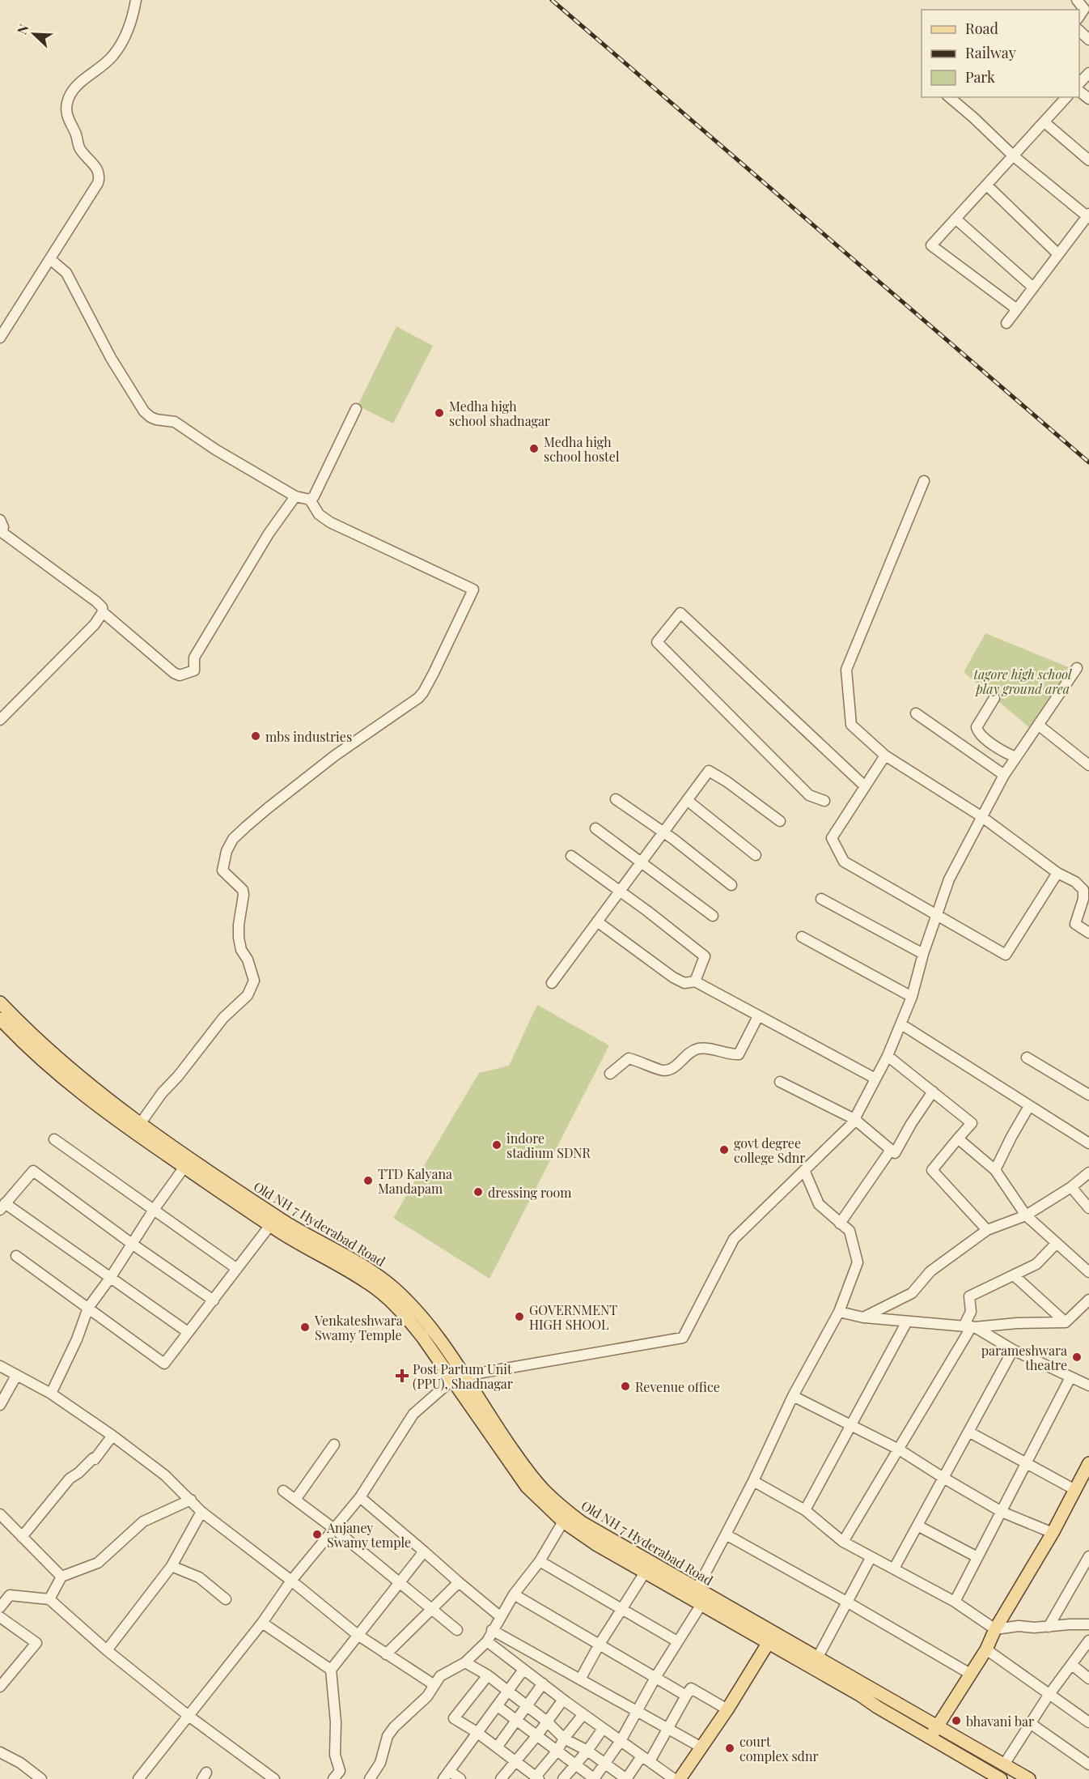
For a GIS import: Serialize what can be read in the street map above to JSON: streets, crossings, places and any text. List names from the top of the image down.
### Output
{
  "streets": {
    "main road": ["Old NH 7 Hyderabad Road"]
  },
  "parks": ["tagore high school play ground area"],
  "places": {
    "other": [
      "Medha high school shadnagar",
      "Medha high school hostel",
      "mbs industries",
      "indore stadium SDNR",
      "govt degree college Sdnr",
      "TTD Kalyana Mandapam",
      "dressing room",
      "GOVERNMENT HIGH SHOOL",
      "Venkateshwara Swamy Temple",
      "parameshwara theatre",
      "Revenue office",
      "Anjaney Swamy temple",
      "bhavani bar",
      "court complex sdnr"
    ],
    "health": ["Post Partum Unit (PPU), Shadnagar"]
  },
  "legend": ["Road", "Railway", "Park"],
  "north": "top left"
}
